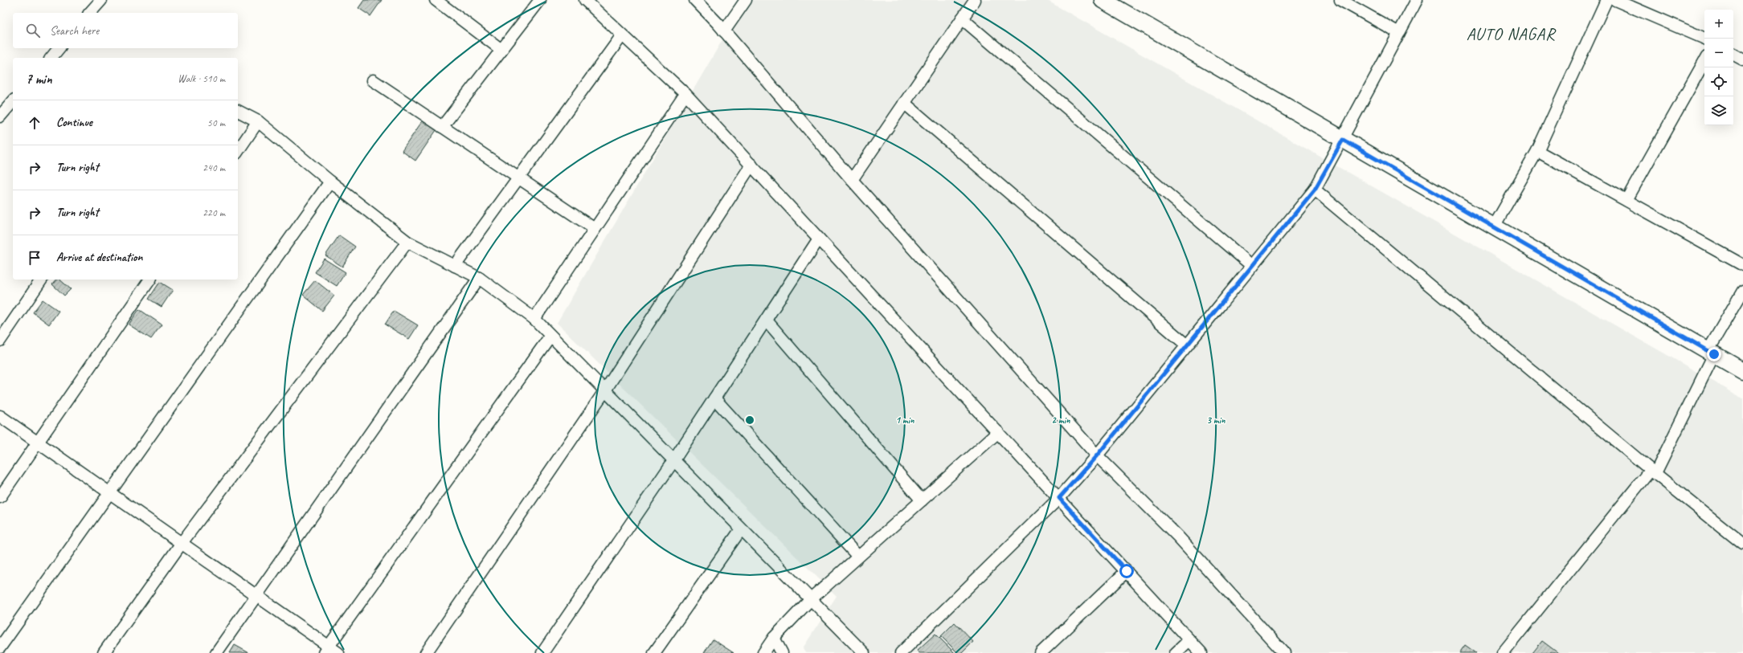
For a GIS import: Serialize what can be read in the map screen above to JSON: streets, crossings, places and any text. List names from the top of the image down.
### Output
{
  "districts": ["AUTO NAGAR"],
  "page": {
    "map_buttons": ["+", "−"],
    "search": "Search here",
    "heading": ["7 min", "Walk · 510 m"],
    "list": [
      ["Continue", "50 m"],
      ["Turn right", "240 m"],
      ["Turn right", "220 m"],
      "Arrive at destination"
    ]
  },
  "rings": ["1 min", "2 min", "3 min"]
}
